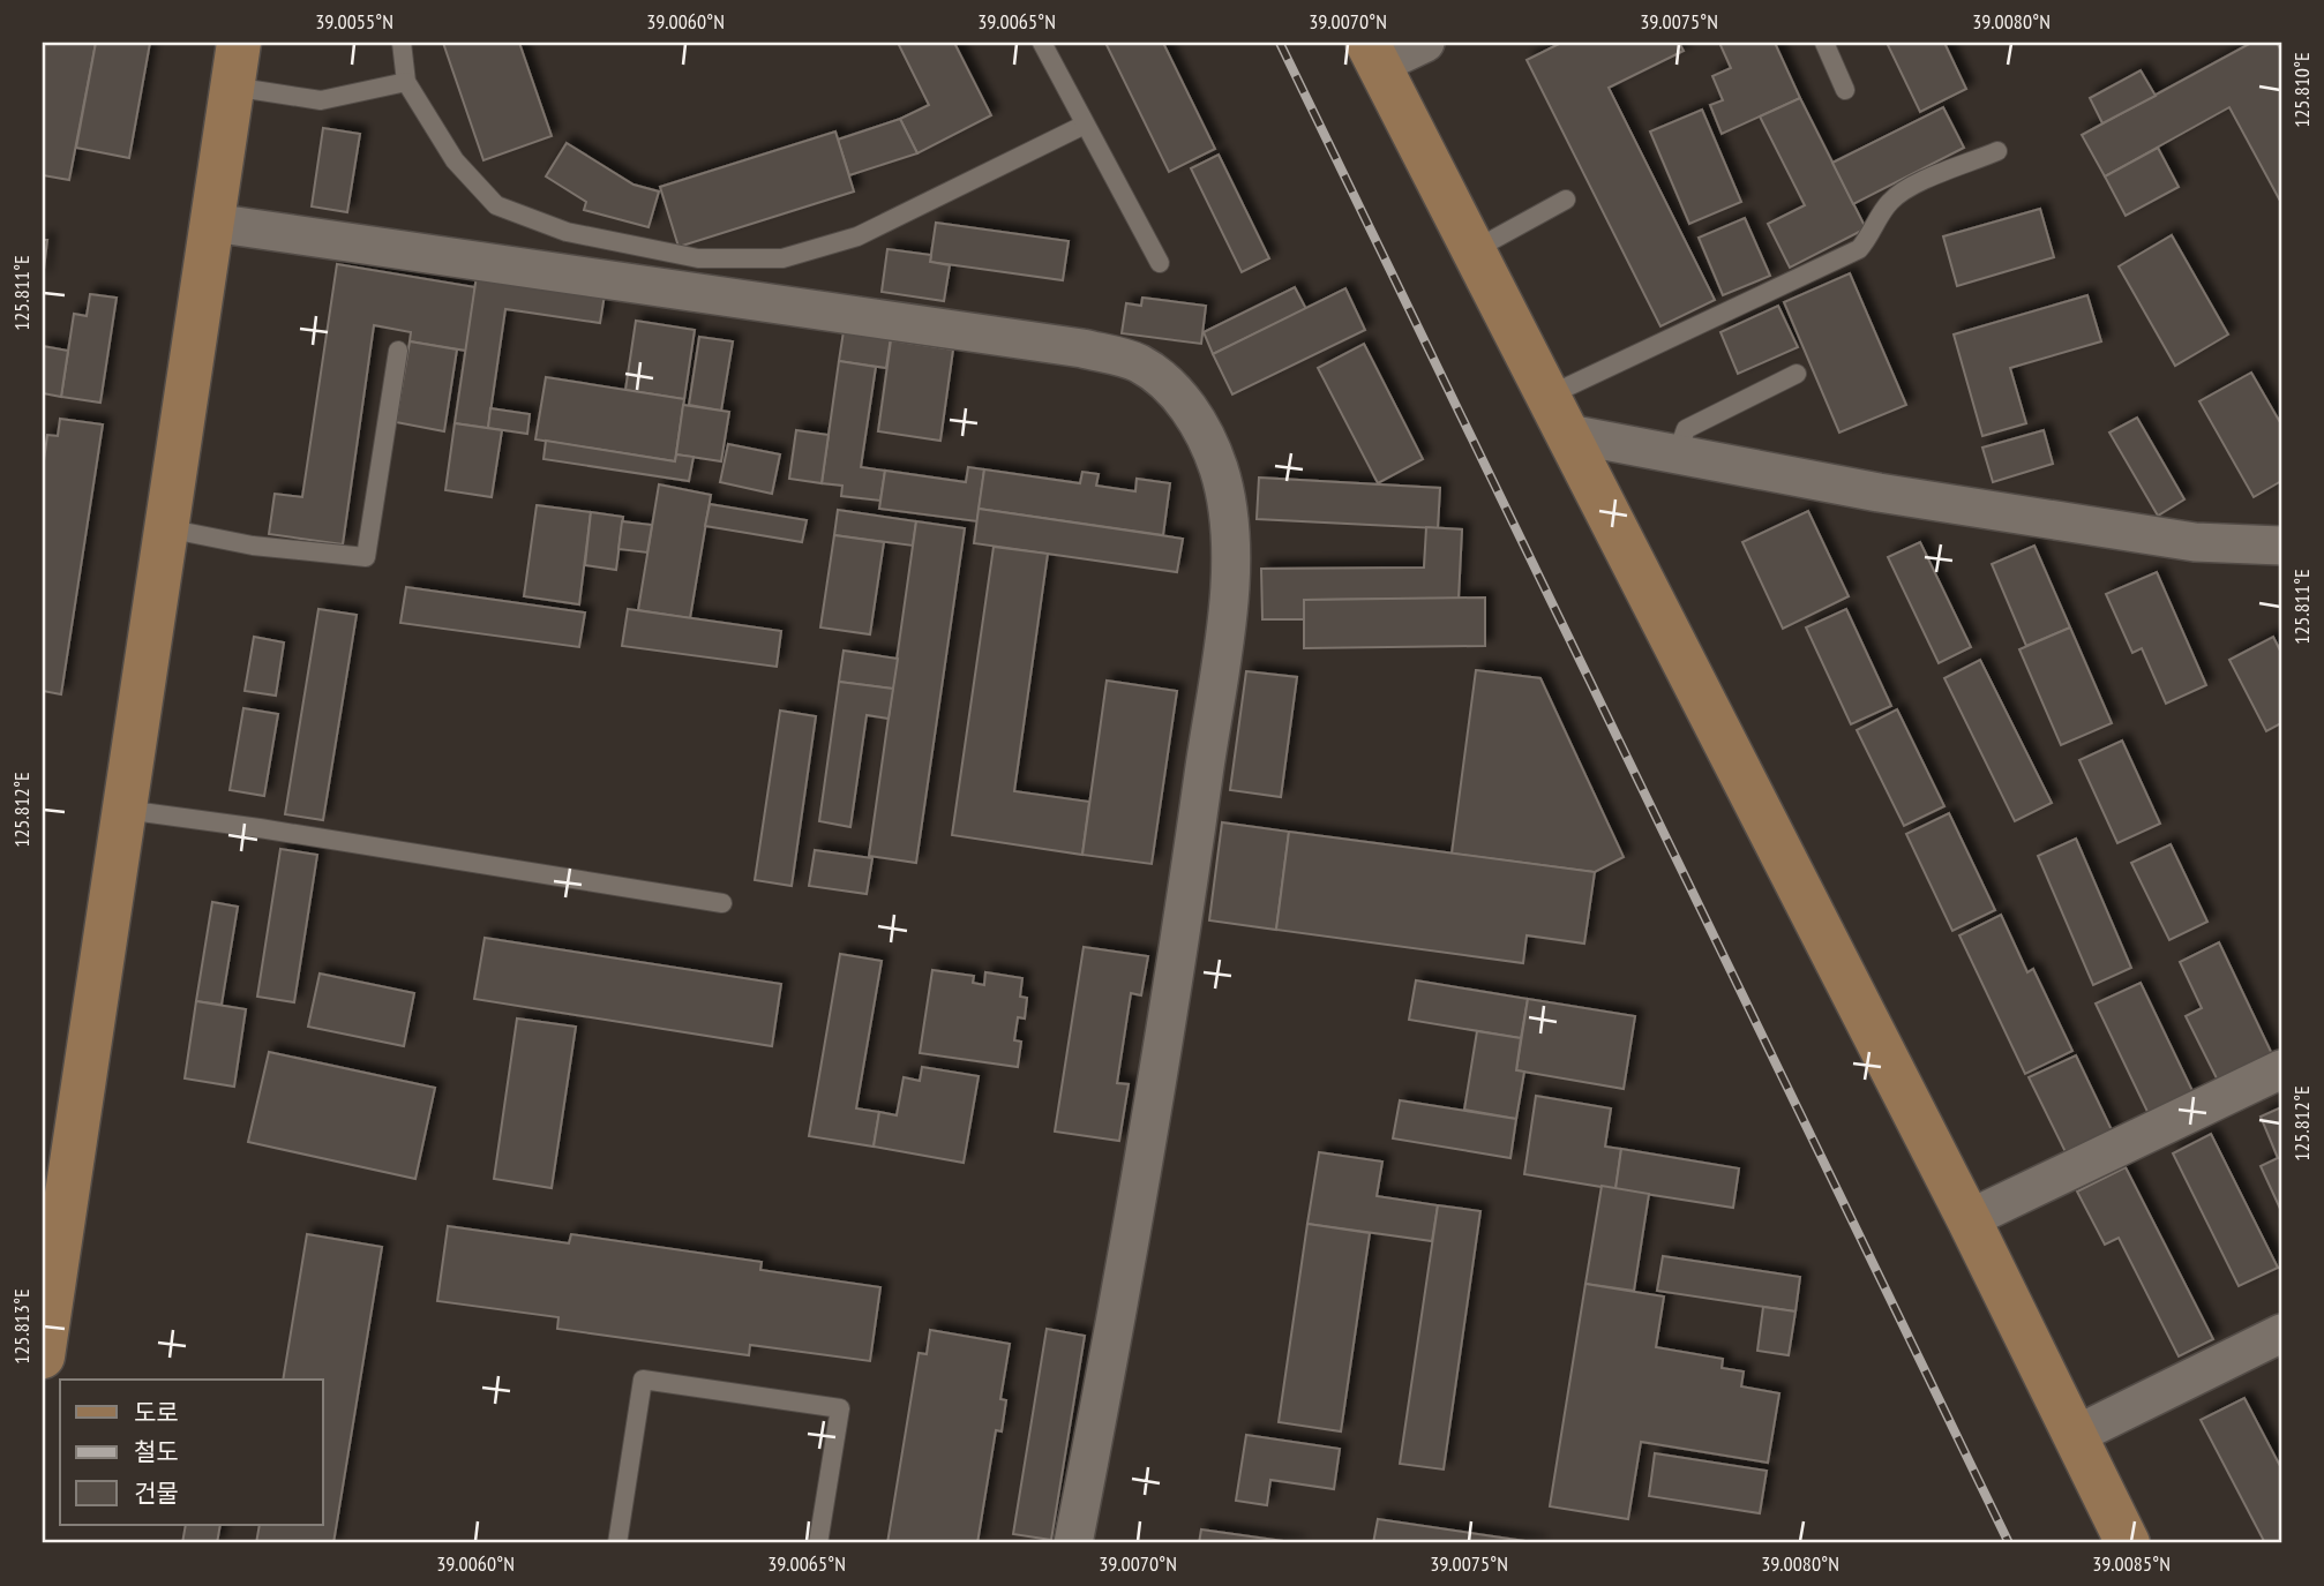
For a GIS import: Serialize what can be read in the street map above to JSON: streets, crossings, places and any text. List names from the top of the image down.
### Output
{
  "legend": ["도로", "철도", "건물"],
  "coordinates": [
    "39.0055°N",
    "39.0060°N",
    "39.0065°N",
    "39.0070°N",
    "39.0075°N",
    "39.0080°N",
    "125.810°E",
    "125.811°E",
    "125.812°E",
    "125.813°E",
    "39.0085°N"
  ]
}
